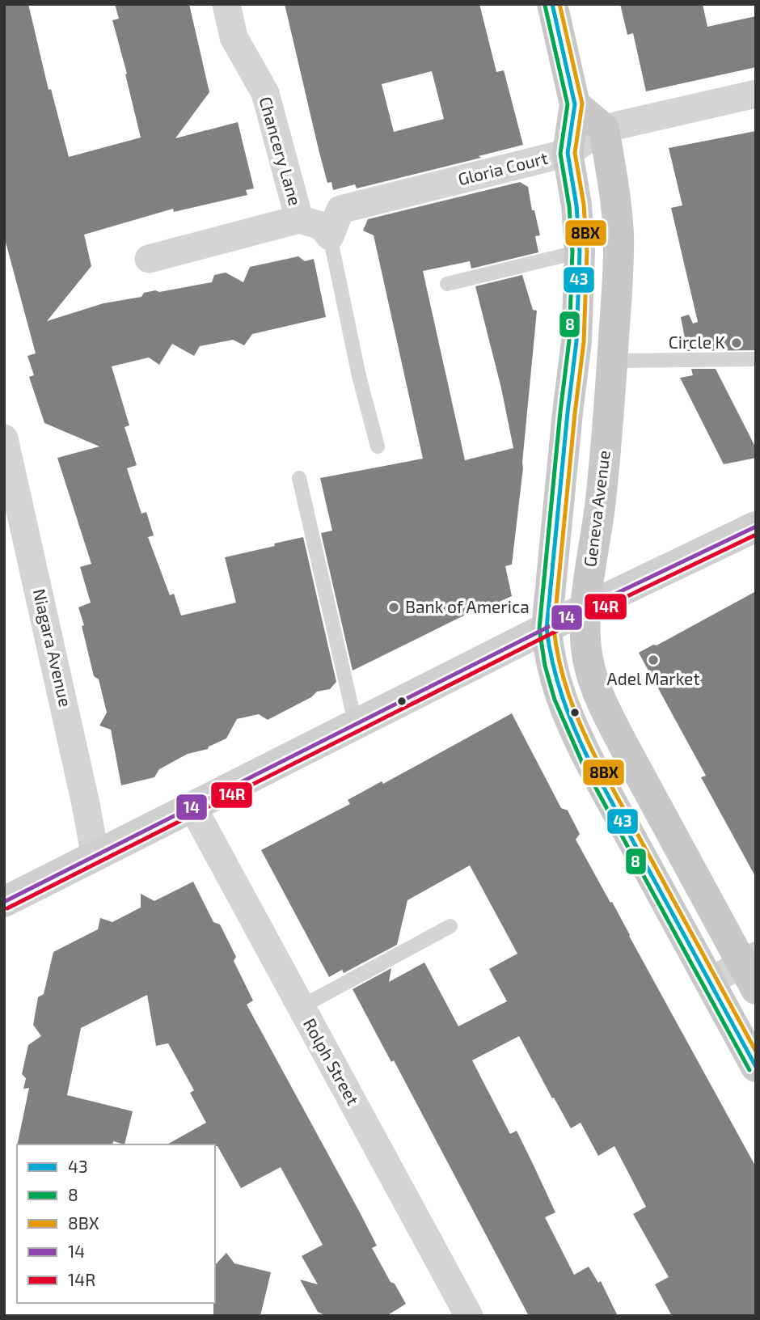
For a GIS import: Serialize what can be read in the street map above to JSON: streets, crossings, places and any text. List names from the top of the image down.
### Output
{
  "streets": {
    "main road": ["Geneva Avenue"],
    "street": [
      "Chancery Lane",
      "Gloria Court",
      "Niagara Avenue",
      "Rolph Street"
    ]
  },
  "crossings": [
    ["Gloria Court", "Geneva Avenue"]
  ],
  "places": ["Circle K", "Bank of America", "Adel Market"],
  "lines": [
    "transit line 43",
    "transit line 8BX",
    "transit line 8",
    "transit line 14",
    "transit line 14R"
  ],
  "legend": [
    "43",
    "8",
    "8BX",
    "14",
    "14R"
  ]
}
